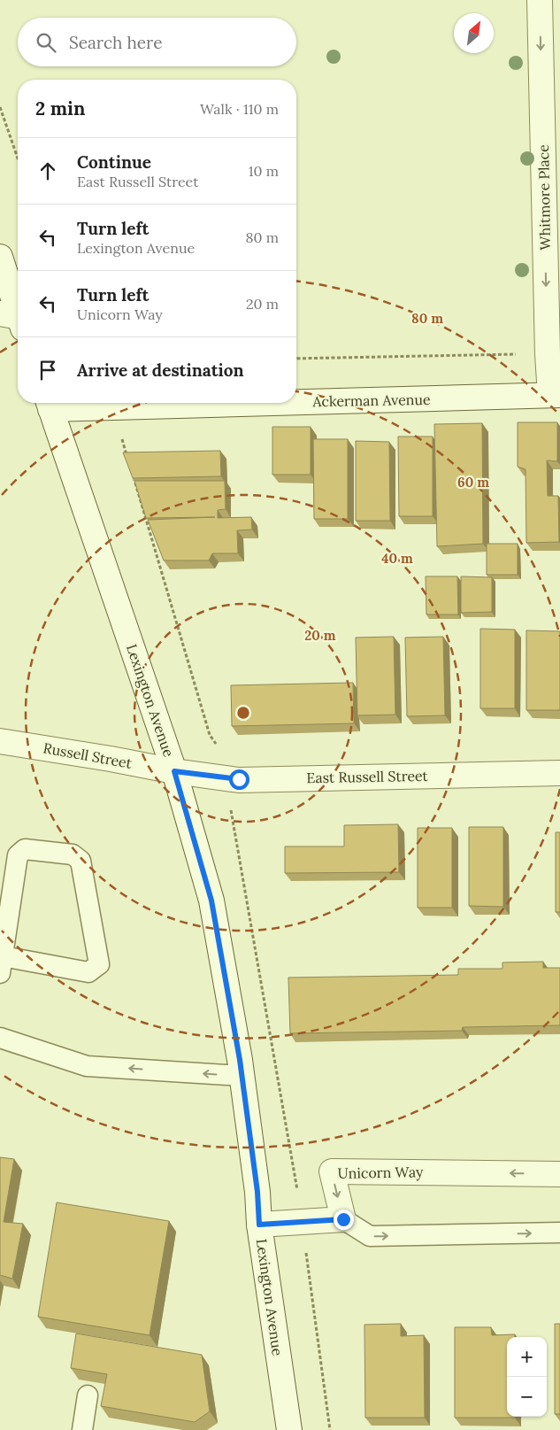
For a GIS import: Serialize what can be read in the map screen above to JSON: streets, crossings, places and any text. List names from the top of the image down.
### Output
{
  "streets": {
    "street": [
      "Whitmore Place",
      "Ackerman Avenue",
      "Lexington Avenue",
      "Russell Street",
      "East Russell Street",
      "Unicorn Way"
    ]
  },
  "crossings": [
    ["Whitmore Place", "Ackerman Avenue"],
    ["Lexington Avenue", "Russell Street"],
    ["Lexington Avenue", "East Russell Street"],
    ["Russell Street", "East Russell Street"]
  ],
  "one_way": ["Whitmore Place"],
  "north": "top right",
  "page": {
    "search": "Search here",
    "heading": ["2 min", "Walk · 110 m"],
    "list": [
      ["Continue", "East Russell Street", "10 m"],
      ["Turn left", "Lexington Avenue", "80 m"],
      ["Turn left", "Unicorn Way", "20 m"],
      "Arrive at destination"
    ],
    "map_buttons": ["+", "−"]
  },
  "rings": [
    "80 m",
    "60 m",
    "40 m",
    "20 m"
  ]
}
